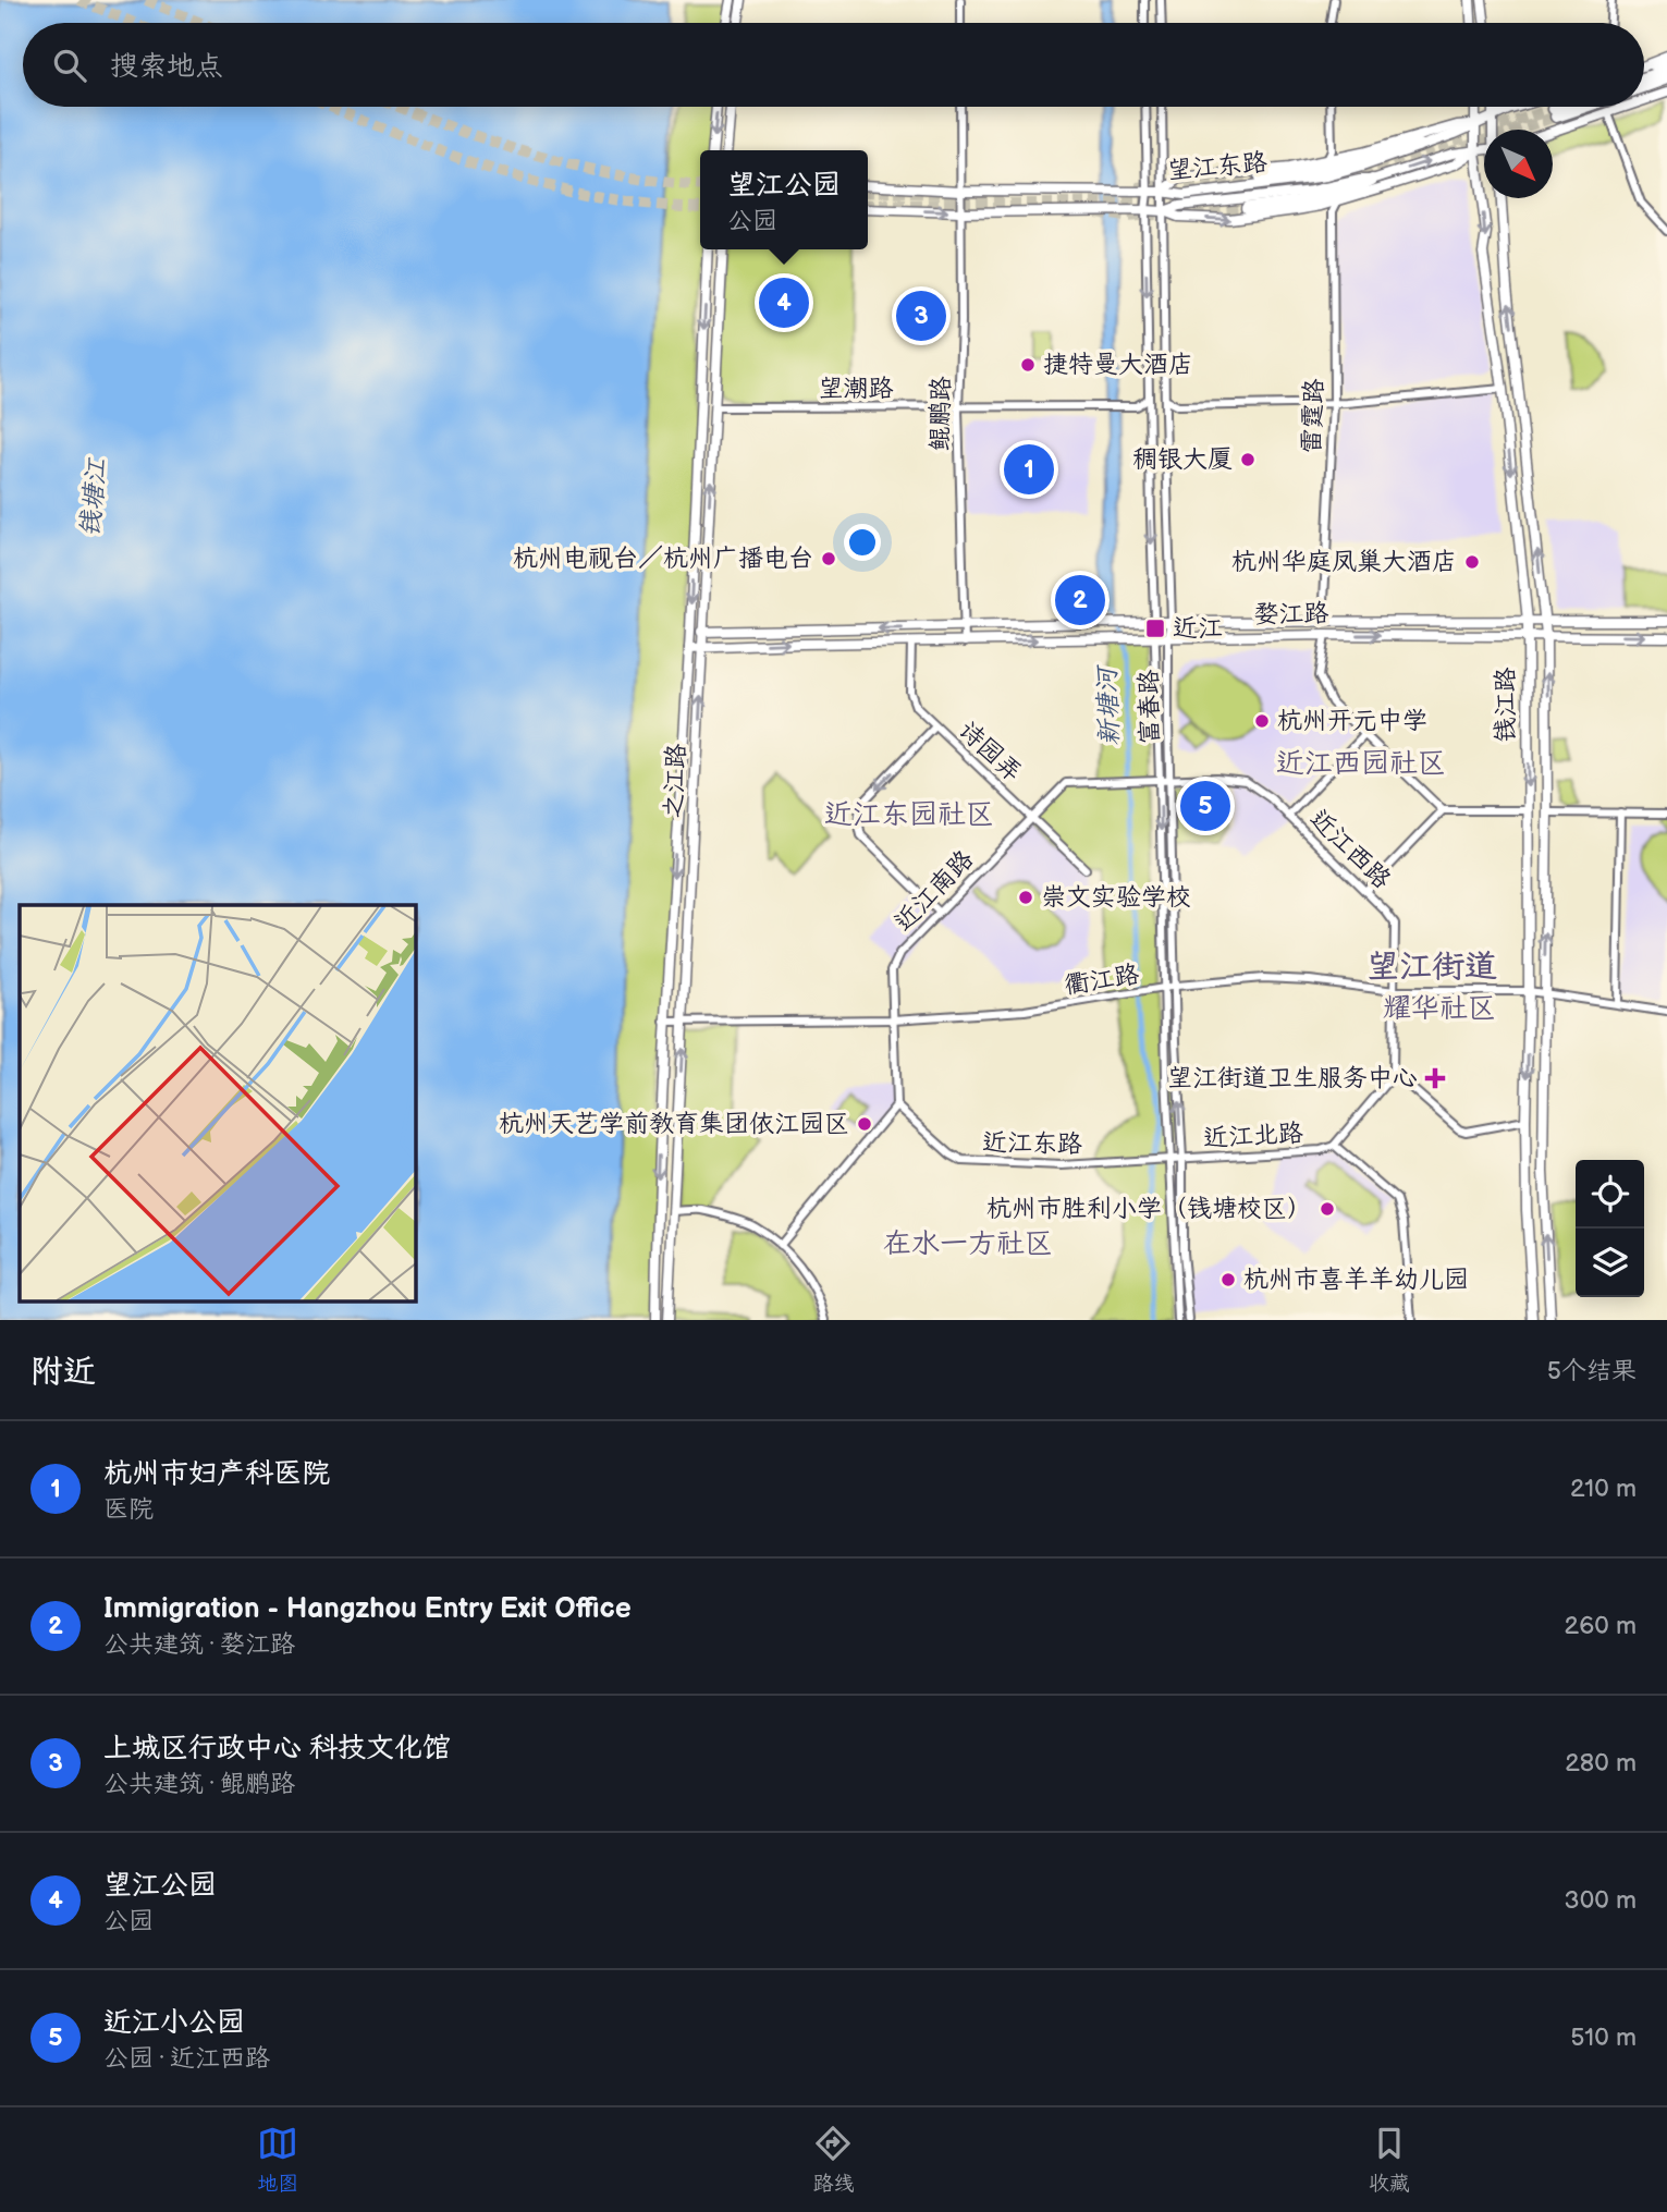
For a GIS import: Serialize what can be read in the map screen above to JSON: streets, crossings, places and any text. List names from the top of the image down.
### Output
{
  "streets": {
    "main road": [
      "望江东路",
      "婺江路",
      "钱江路",
      "之江路"
    ],
    "street": [
      "望潮路",
      "鲲鹏路",
      "雷霆路",
      "富春路",
      "诗园弄",
      "近江西路",
      "近江南路",
      "衢江路",
      "近江北路",
      "近江东路"
    ]
  },
  "crossings": [
    ["望江东路", "鲲鹏路"],
    ["望江东路", "钱江路"],
    ["望江东路", "富春路"],
    ["望潮路", "鲲鹏路"],
    ["望潮路", "富春路"],
    ["望潮路", "之江路"],
    ["鲲鹏路", "婺江路"],
    ["雷霆路", "婺江路"],
    ["婺江路", "钱江路"],
    ["婺江路", "富春路"],
    ["婺江路", "诗园弄"],
    ["婺江路", "之江路"],
    ["钱江路", "衢江路"],
    ["富春路", "近江西路"],
    ["富春路", "近江南路"],
    ["富春路", "衢江路"],
    ["富春路", "近江北路"],
    ["富春路", "近江东路"],
    ["诗园弄", "近江南路"],
    ["之江路", "衢江路"],
    ["近江西路", "近江南路"],
    ["近江西路", "衢江路"],
    ["近江南路", "衢江路"],
    ["近江北路", "近江东路"]
  ],
  "districts": [
    "近江西园社区",
    "近江东园社区",
    "望江街道",
    "耀华社区",
    "在水一方社区"
  ],
  "water": ["钱塘江", "新塘河"],
  "places": {
    "other": [
      "捷特曼大酒店",
      "稠银大厦",
      "杭州电视台／杭州广播电台",
      "杭州华庭凤巢大酒店",
      "杭州开元中学",
      "崇文实验学校",
      "杭州天艺学前教育集团依江园区",
      "杭州市胜利小学（钱塘校区）",
      "杭州市喜羊羊幼儿园"
    ],
    "transit": ["近江"],
    "health": ["望江街道卫生服务中心"]
  },
  "north": "bottom right",
  "page": {
    "search": "搜索地点",
    "popup": ["望江公园", "公园"],
    "pins": [
      "4",
      "3",
      "1",
      "2",
      "5"
    ],
    "heading": ["附近", "5个结果"],
    "list": [
      {
        "mark": "1",
        "name": "杭州市妇产科医院",
        "note": "医院",
        "value": "210 m"
      },
      {
        "mark": "2",
        "name": "Immigration - Hangzhou Entry Exit Office",
        "note": "公共建筑 · 婺江路",
        "value": "260 m"
      },
      {
        "mark": "3",
        "name": "上城区行政中心 科技文化馆",
        "note": "公共建筑 · 鲲鹏路",
        "value": "280 m"
      },
      {
        "mark": "4",
        "name": "望江公园",
        "note": "公园",
        "value": "300 m"
      },
      {
        "mark": "5",
        "name": "近江小公园",
        "note": "公园 · 近江西路",
        "value": "510 m"
      }
    ],
    "nav": ["地图", "路线", "收藏"]
  }
}
